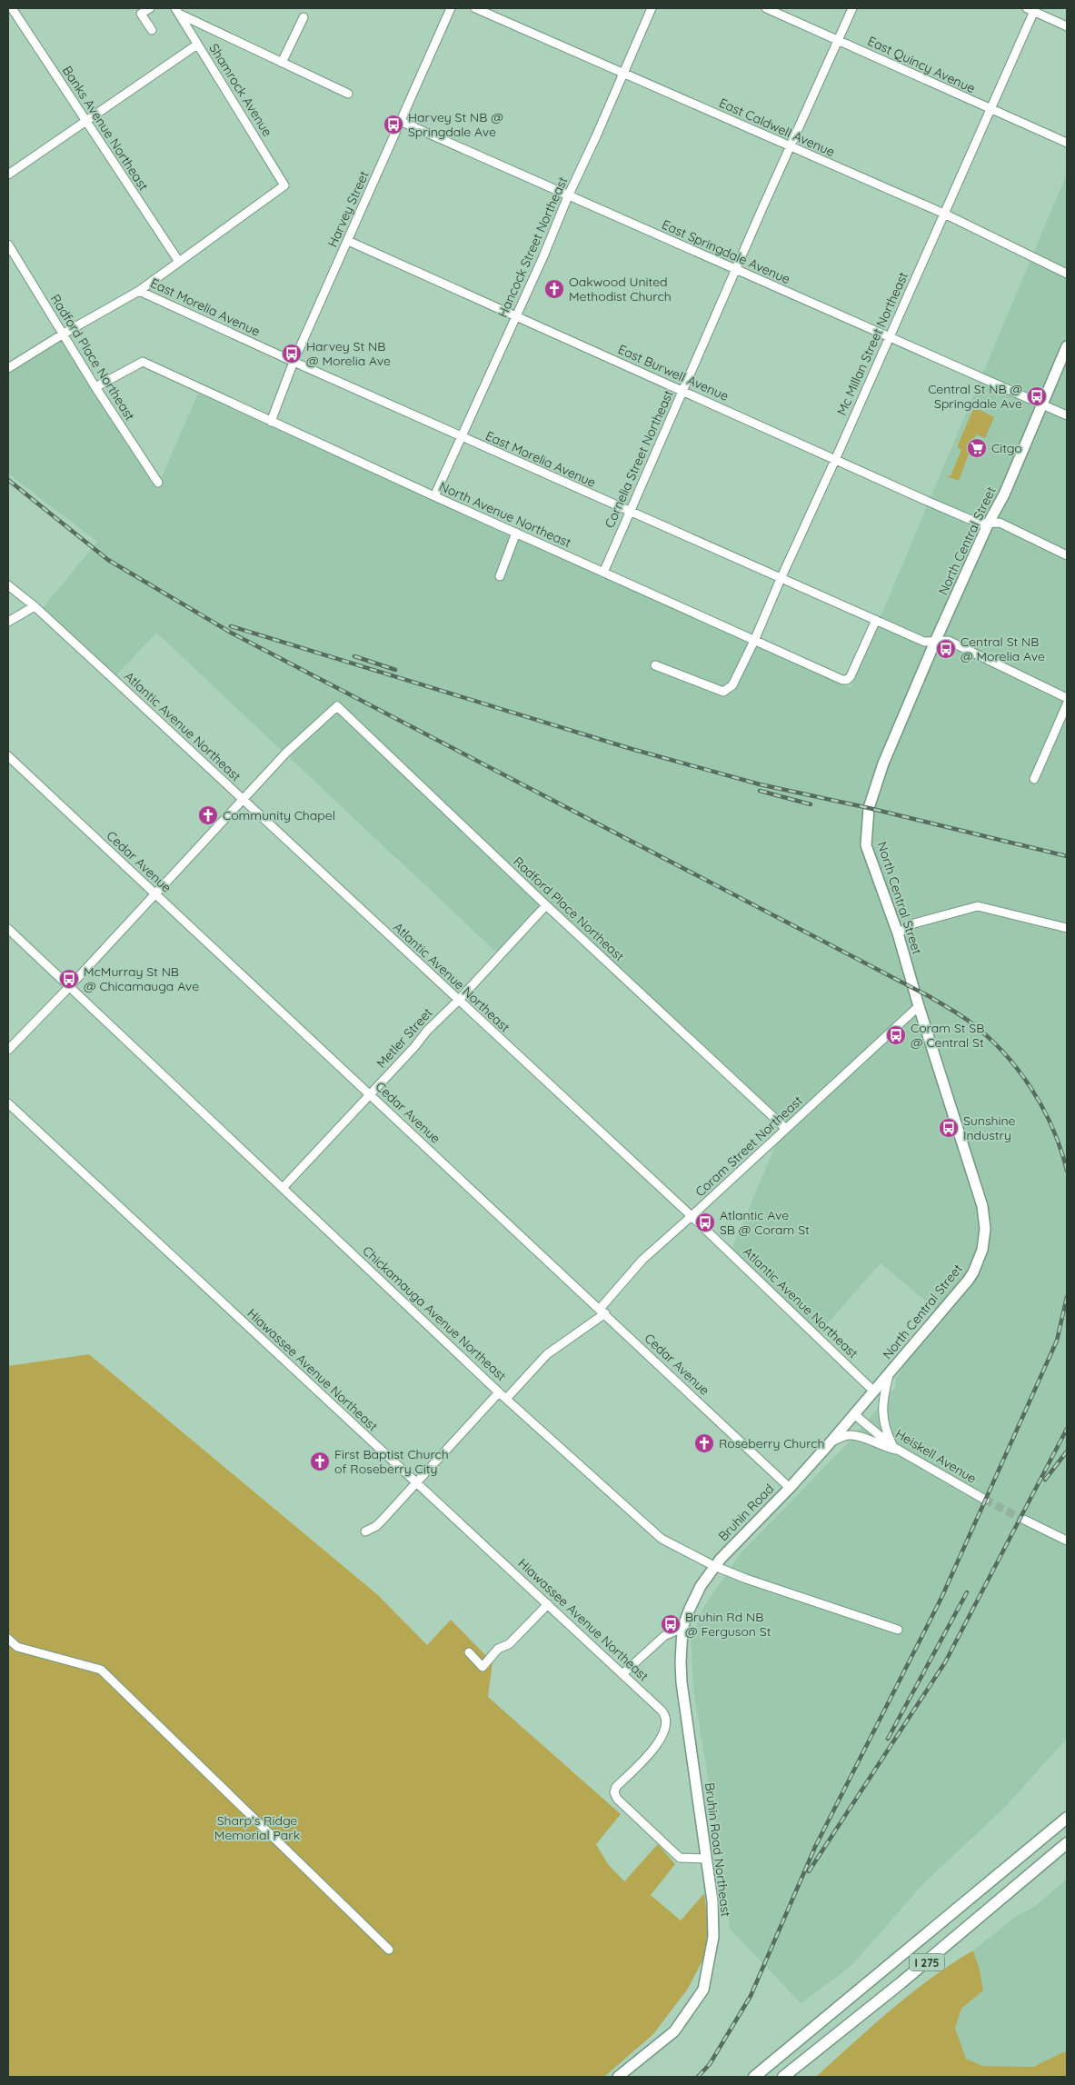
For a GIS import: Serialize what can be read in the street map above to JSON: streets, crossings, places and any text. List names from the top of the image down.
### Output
{
  "streets": {
    "highway": ["I 275"],
    "main road": ["North Central Street", "Bruhin Road", "Bruhin Road Northeast"],
    "street": [
      "East Quincy Avenue",
      "Shamrock Avenue",
      "East Caldwell Avenue",
      "Banks Avenue Northeast",
      "Harvey Street",
      "Hancock Street Northeast",
      "East Springdale Avenue",
      "East Morelia Avenue",
      "Mc Millan Street Northeast",
      "Radford Place Northeast",
      "East Burwell Avenue",
      "Cornelia Street Northeast",
      "North Avenue Northeast",
      "Atlantic Avenue Northeast",
      "Cedar Avenue",
      "Metler Street",
      "Coram Street Northeast",
      "Chickamauga Avenue Northeast",
      "Hiawassee Avenue Northeast",
      "Heiskell Avenue"
    ]
  },
  "crossings": [
    ["East Quincy Avenue", "Mc Millan Street Northeast"],
    ["East Quincy Avenue", "Cornelia Street Northeast"],
    ["Shamrock Avenue", "Banks Avenue Northeast"],
    ["East Caldwell Avenue", "Hancock Street Northeast"],
    ["East Caldwell Avenue", "Mc Millan Street Northeast"],
    ["East Caldwell Avenue", "Cornelia Street Northeast"],
    ["Harvey Street", "East Springdale Avenue"],
    ["Harvey Street", "East Morelia Avenue"],
    ["Harvey Street", "East Burwell Avenue"],
    ["Harvey Street", "North Avenue Northeast"],
    ["Hancock Street Northeast", "East Springdale Avenue"],
    ["Hancock Street Northeast", "East Morelia Avenue"],
    ["Hancock Street Northeast", "East Burwell Avenue"],
    ["Hancock Street Northeast", "North Avenue Northeast"],
    ["East Springdale Avenue", "Mc Millan Street Northeast"],
    ["East Springdale Avenue", "Cornelia Street Northeast"],
    ["East Springdale Avenue", "North Central Street"],
    ["East Morelia Avenue", "Mc Millan Street Northeast"],
    ["East Morelia Avenue", "Cornelia Street Northeast"],
    ["East Morelia Avenue", "North Avenue Northeast"],
    ["East Morelia Avenue", "North Central Street"],
    ["Mc Millan Street Northeast", "East Burwell Avenue"],
    ["Mc Millan Street Northeast", "North Avenue Northeast"],
    ["Radford Place Northeast", "North Avenue Northeast"],
    ["Radford Place Northeast", "Atlantic Avenue Northeast"],
    ["Radford Place Northeast", "Metler Street"],
    ["Radford Place Northeast", "Coram Street Northeast"],
    ["East Burwell Avenue", "Cornelia Street Northeast"],
    ["East Burwell Avenue", "North Central Street"],
    ["Cornelia Street Northeast", "North Avenue Northeast"],
    ["North Central Street", "Atlantic Avenue Northeast"],
    ["North Central Street", "Coram Street Northeast"],
    ["North Central Street", "Heiskell Avenue"],
    ["North Central Street", "Bruhin Road"],
    ["Atlantic Avenue Northeast", "Metler Street"],
    ["Atlantic Avenue Northeast", "Coram Street Northeast"],
    ["Cedar Avenue", "Metler Street"],
    ["Cedar Avenue", "Coram Street Northeast"],
    ["Cedar Avenue", "Bruhin Road"],
    ["Metler Street", "Chickamauga Avenue Northeast"],
    ["Coram Street Northeast", "Chickamauga Avenue Northeast"],
    ["Chickamauga Avenue Northeast", "Bruhin Road"],
    ["Hiawassee Avenue Northeast", "Bruhin Road Northeast"],
    ["Heiskell Avenue", "Bruhin Road"],
    ["Bruhin Road", "Bruhin Road Northeast"]
  ],
  "parks": ["Sharp's Ridge Memorial Park"],
  "places": {
    "bus stop": [
      "Harvey St NB @ Springdale Ave",
      "Harvey St NB @ Morelia Ave",
      "Central St NB @ Springdale Ave",
      "Central St NB @ Morelia Ave",
      "McMurray St NB @ Chicamauga Ave",
      "Coram St SB @ Central St",
      "Sunshine Industry",
      "Atlantic Ave SB @ Coram St",
      "Bruhin Rd NB @ Ferguson St"
    ],
    "church": [
      "Oakwood United Methodist Church",
      "Community Chapel",
      "Roseberry Church",
      "First Baptist Church of Roseberry City"
    ],
    "supermarket": ["Citgo"]
  }
}
